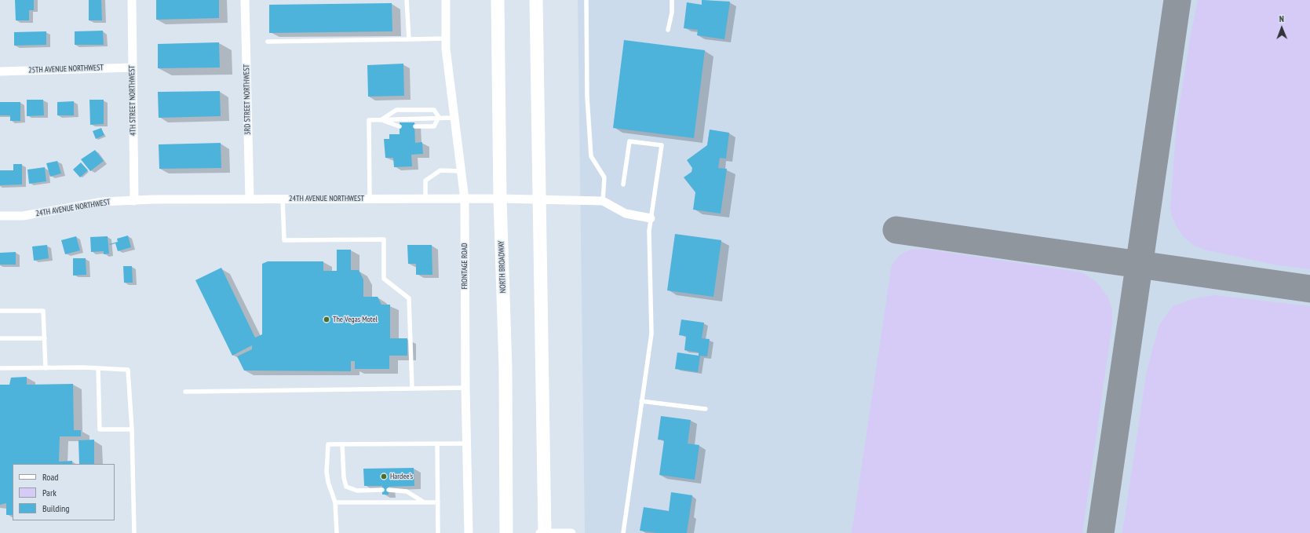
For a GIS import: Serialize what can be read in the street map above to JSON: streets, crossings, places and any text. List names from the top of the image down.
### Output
{
  "streets": {
    "main road": ["NORTH BROADWAY"],
    "street": [
      "25TH AVENUE NORTHWEST",
      "3RD STREET NORTHWEST",
      "4TH STREET NORTHWEST",
      "24TH AVENUE NORTHWEST",
      "FRONTAGE ROAD"
    ]
  },
  "crossings": [
    ["25TH AVENUE NORTHWEST", "4TH STREET NORTHWEST"],
    ["3RD STREET NORTHWEST", "24TH AVENUE NORTHWEST"],
    ["4TH STREET NORTHWEST", "24TH AVENUE NORTHWEST"],
    ["24TH AVENUE NORTHWEST", "FRONTAGE ROAD"],
    ["24TH AVENUE NORTHWEST", "NORTH BROADWAY"]
  ],
  "places": ["The Vegas Motel", "Hardee's"],
  "legend": ["Road", "Park", "Building"],
  "north": "top"
}
